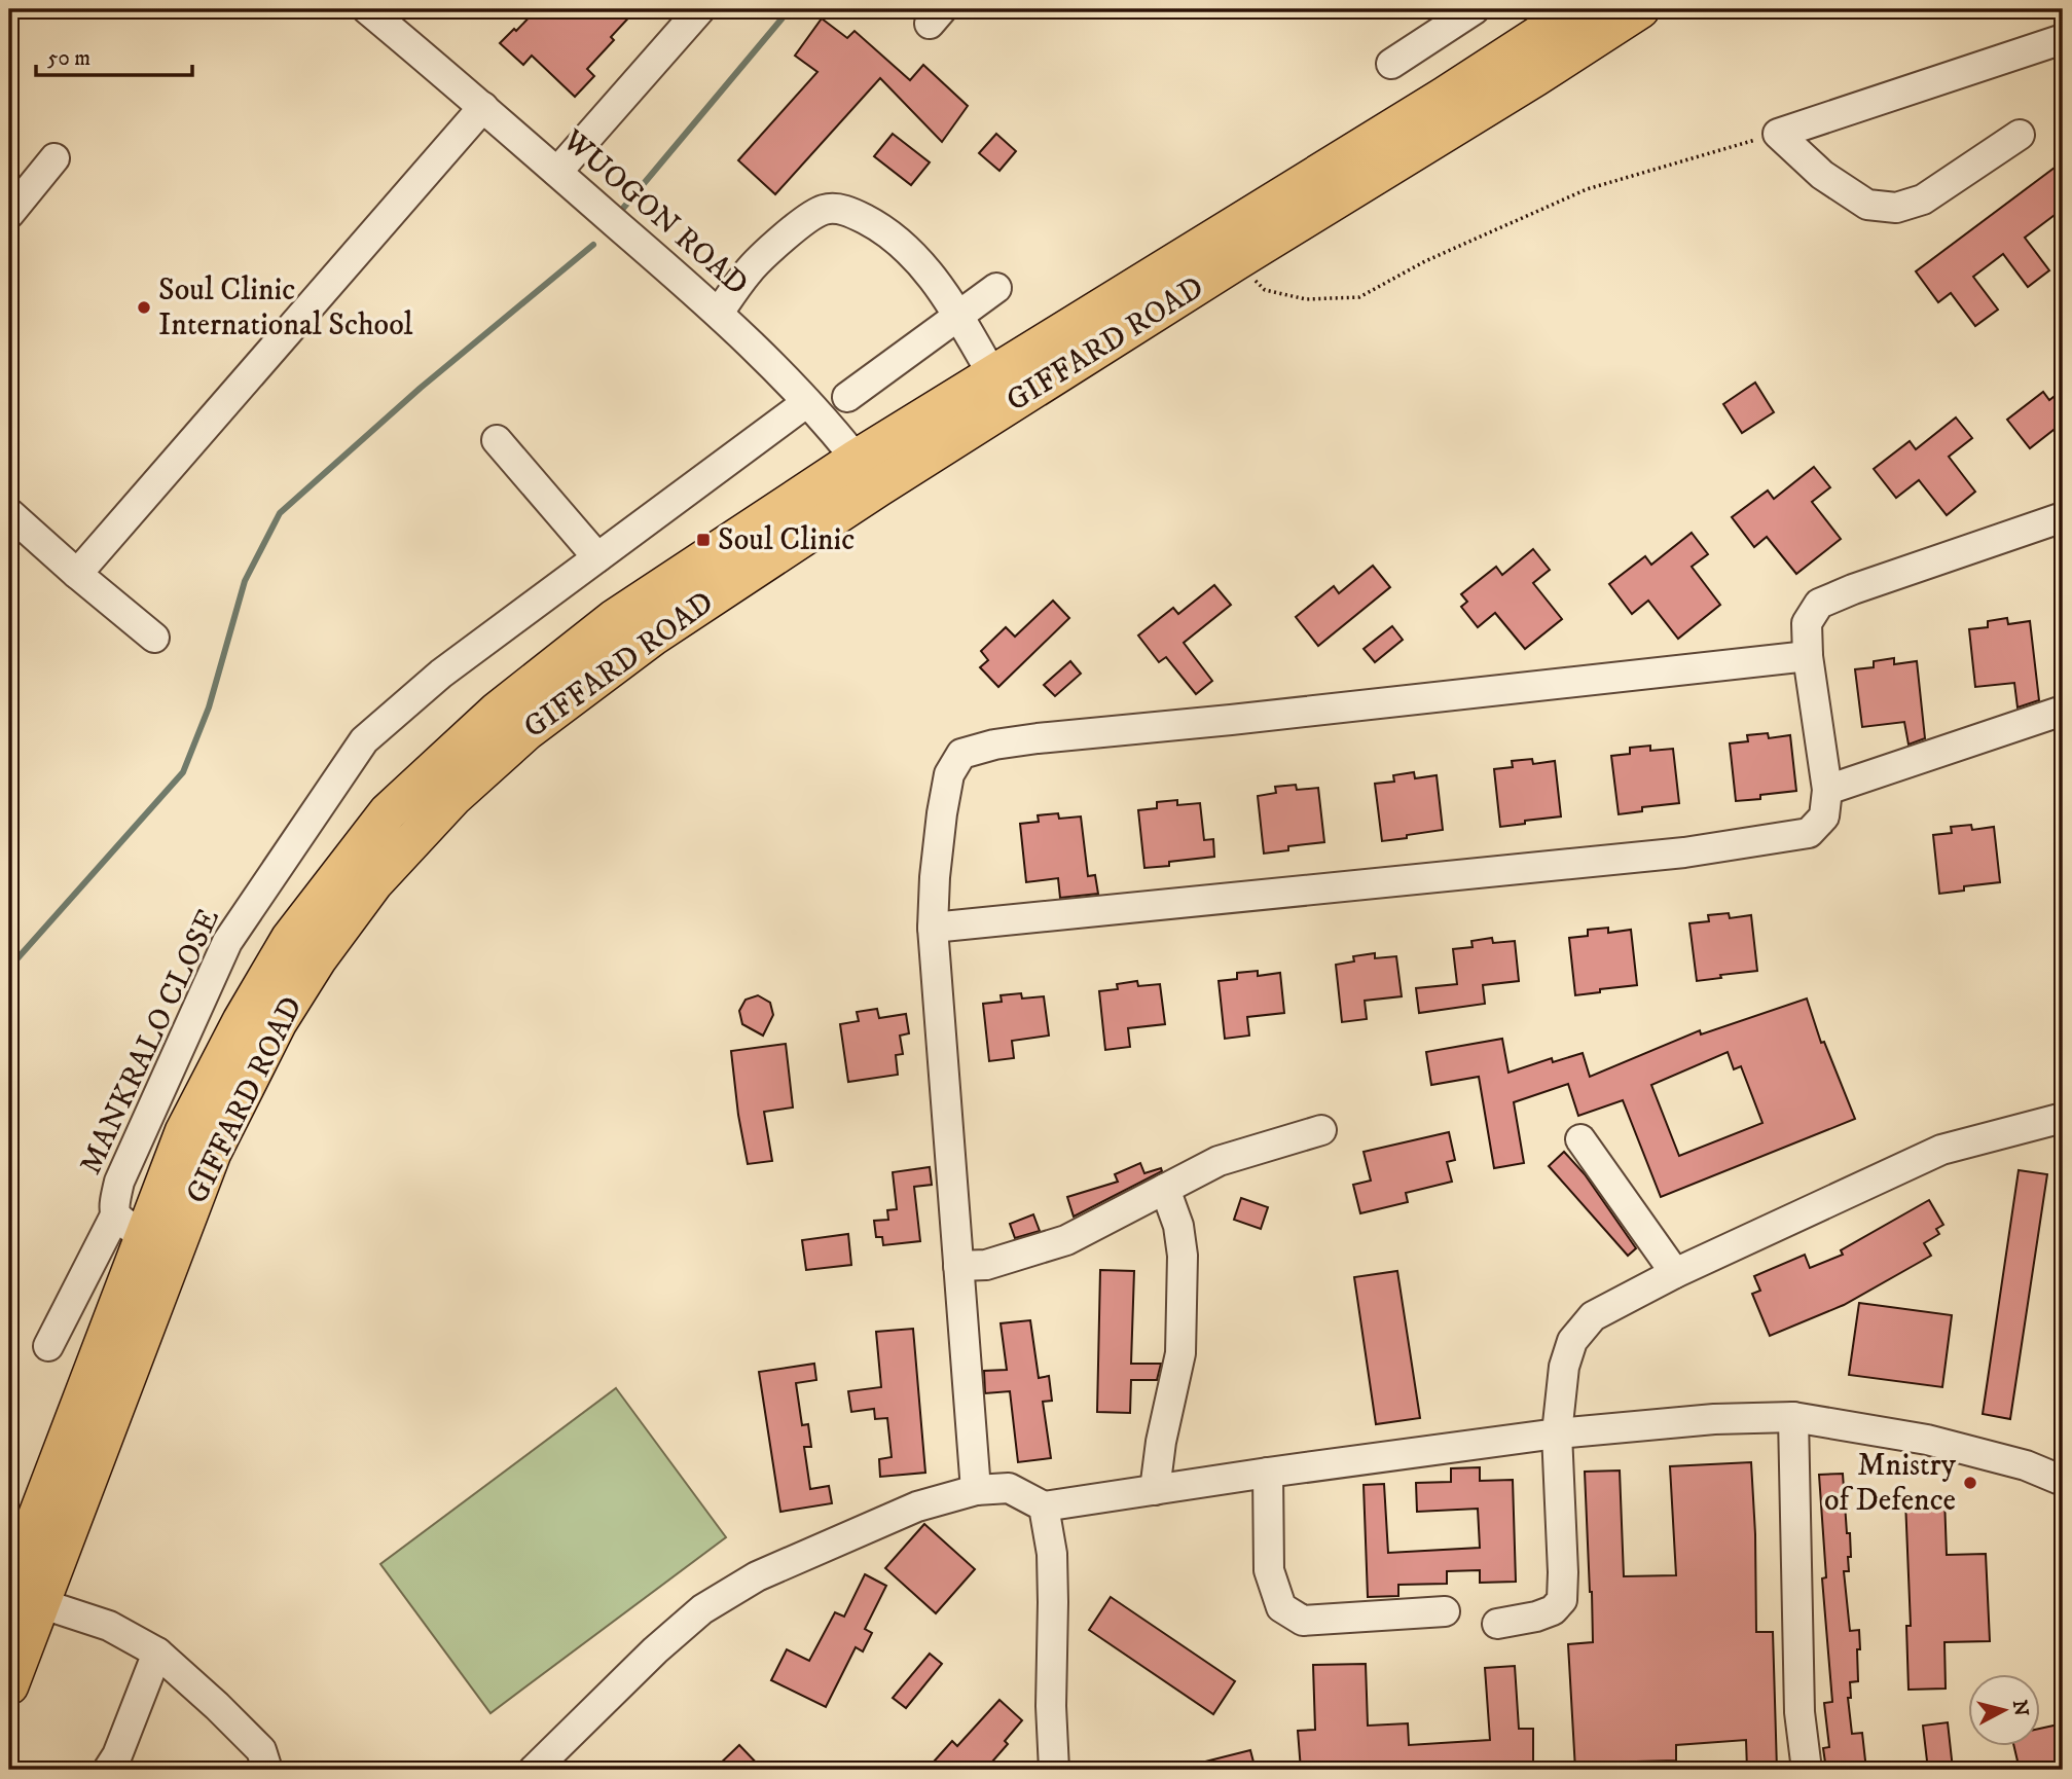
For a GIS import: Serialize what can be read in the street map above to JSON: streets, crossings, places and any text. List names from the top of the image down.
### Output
{
  "streets": {
    "main road": ["GIFFARD ROAD"],
    "street": ["WUOGON ROAD", "MANKRALO CLOSE"]
  },
  "crossings": [
    ["WUOGON ROAD", "GIFFARD ROAD"],
    ["WUOGON ROAD", "MANKRALO CLOSE"],
    ["GIFFARD ROAD", "MANKRALO CLOSE"]
  ],
  "places": {
    "other": ["Soul Clinic International School", "Mnistry of Defence"],
    "transit": ["Soul Clinic"]
  },
  "scale_bar": "50 m",
  "north": "right"
}
